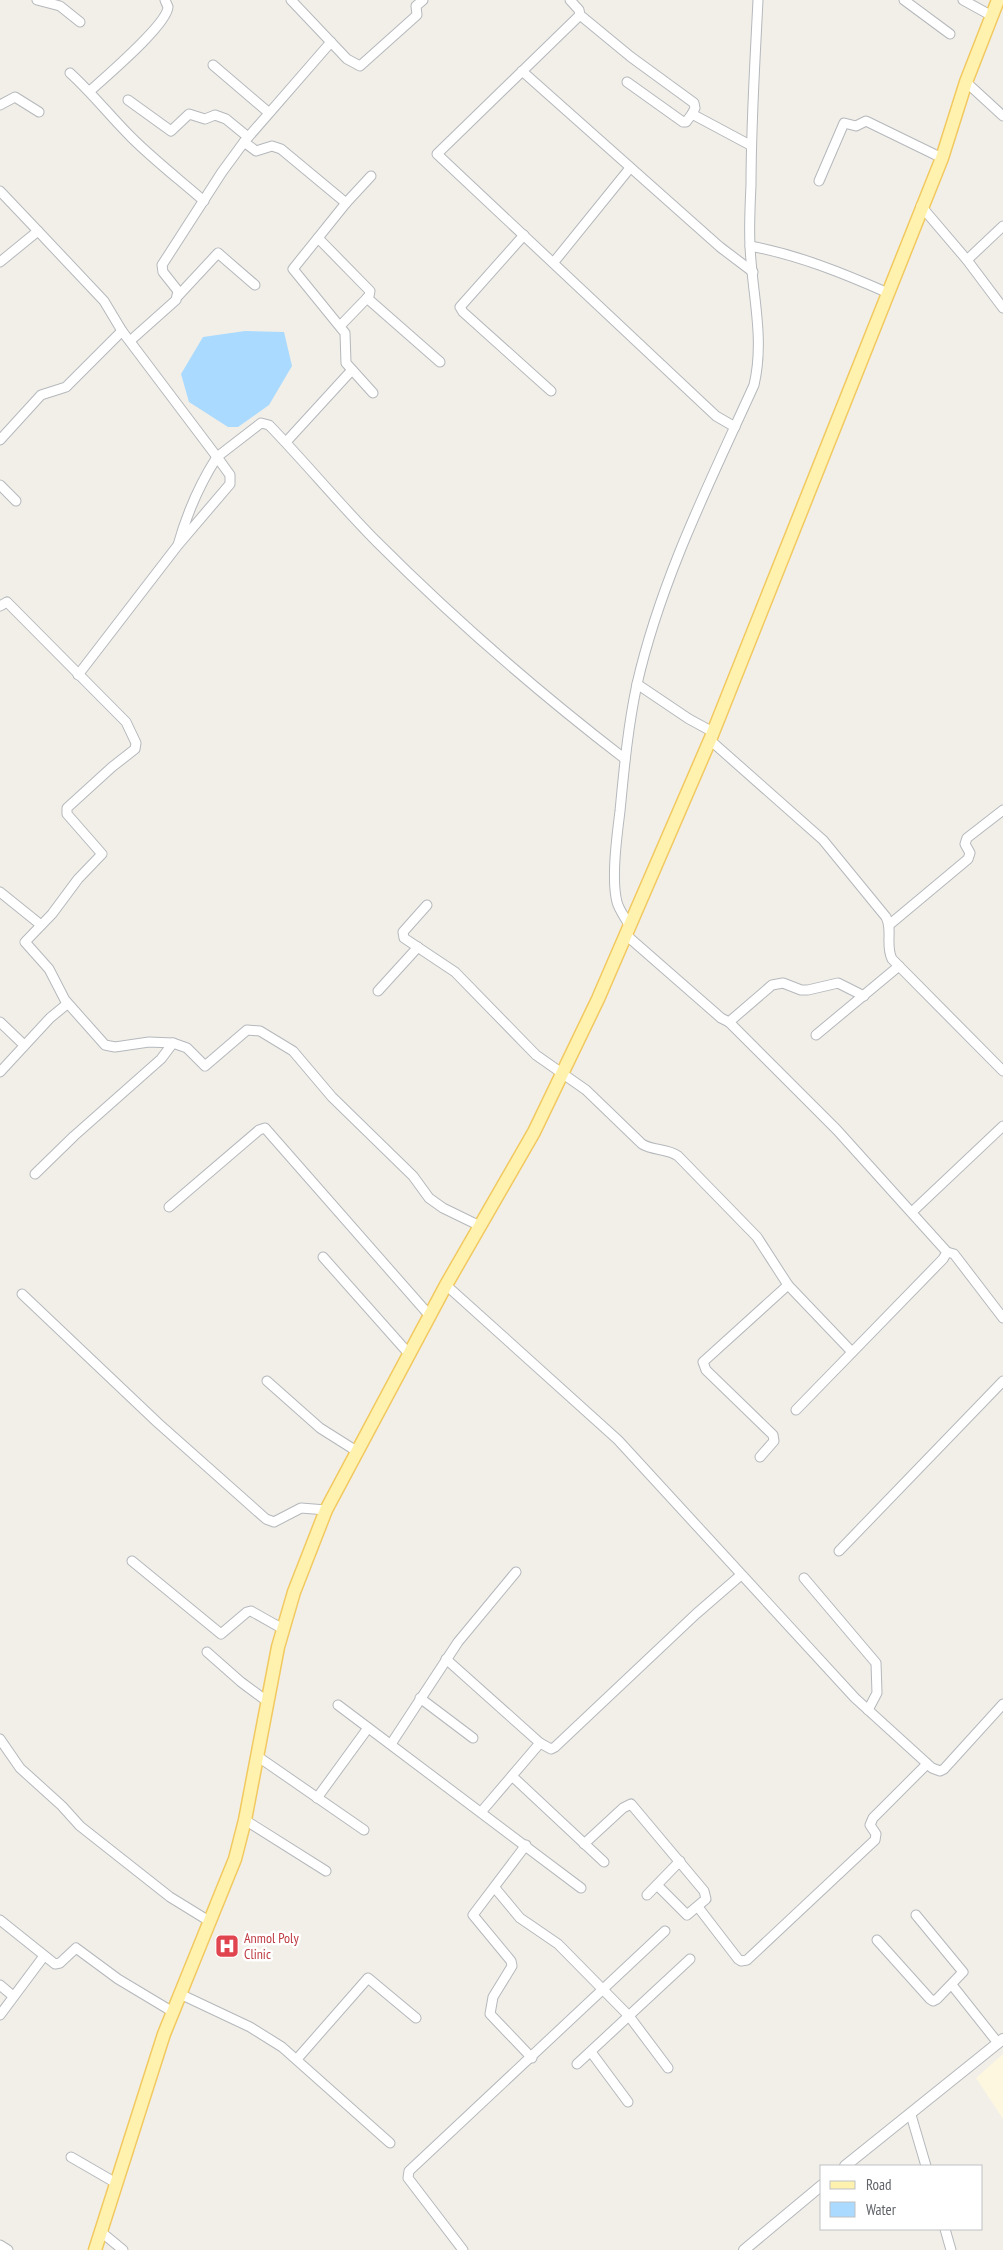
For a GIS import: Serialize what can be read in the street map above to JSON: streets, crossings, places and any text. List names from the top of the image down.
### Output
{
  "places": {
    "hospital": ["Anmol Poly Clinic"]
  },
  "legend": ["Road", "Water"]
}
